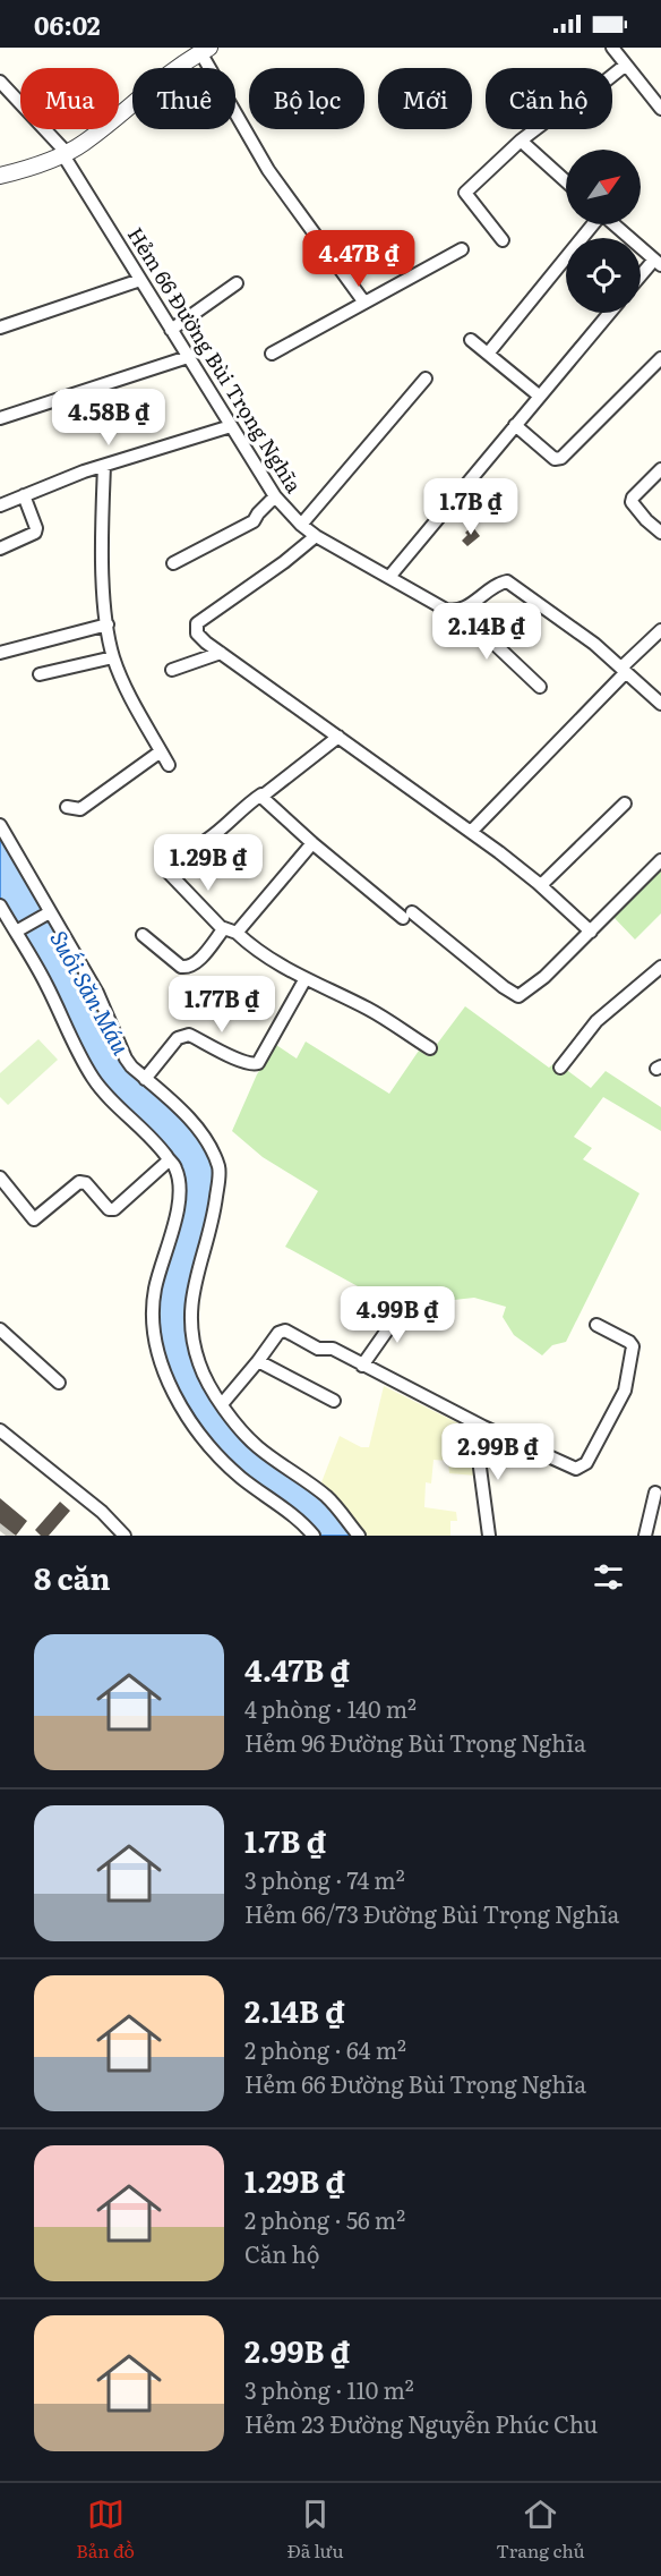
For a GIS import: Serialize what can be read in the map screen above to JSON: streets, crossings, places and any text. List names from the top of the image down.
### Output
{
  "streets": {
    "street": ["Hẻm 66 Đường Bùi Trọng Nghĩa"]
  },
  "water": ["Suối Săn Máu"],
  "north": "top right",
  "page": {
    "status": "06:02",
    "chip": [
      "Mua",
      "Thuê",
      "Bộ lọc",
      "Mới",
      "Căn hộ"
    ],
    "price": [
      "4.47B ₫",
      "4.58B ₫",
      "1.7B ₫",
      "2.14B ₫",
      "1.29B ₫",
      "1.77B ₫",
      "4.99B ₫",
      "2.99B ₫"
    ],
    "heading": "8 căn",
    "list": [
      {
        "name": "4.47B ₫",
        "note": "4 phòng · 140 m² · Hẻm 96 Đường Bùi Trọng Nghĩa"
      },
      {
        "name": "1.7B ₫",
        "note": "3 phòng · 74 m² · Hẻm 66/73 Đường Bùi Trọng Nghĩa"
      },
      {
        "name": "2.14B ₫",
        "note": "2 phòng · 64 m² · Hẻm 66 Đường Bùi Trọng Nghĩa"
      },
      {
        "name": "1.29B ₫",
        "note": "2 phòng · 56 m² · Căn hộ"
      },
      {
        "name": "2.99B ₫",
        "note": "3 phòng · 110 m² · Hẻm 23 Đường Nguyễn Phúc Chu"
      }
    ],
    "tabs": ["Bản đồ", "Đã lưu", "Trang chủ"]
  }
}
